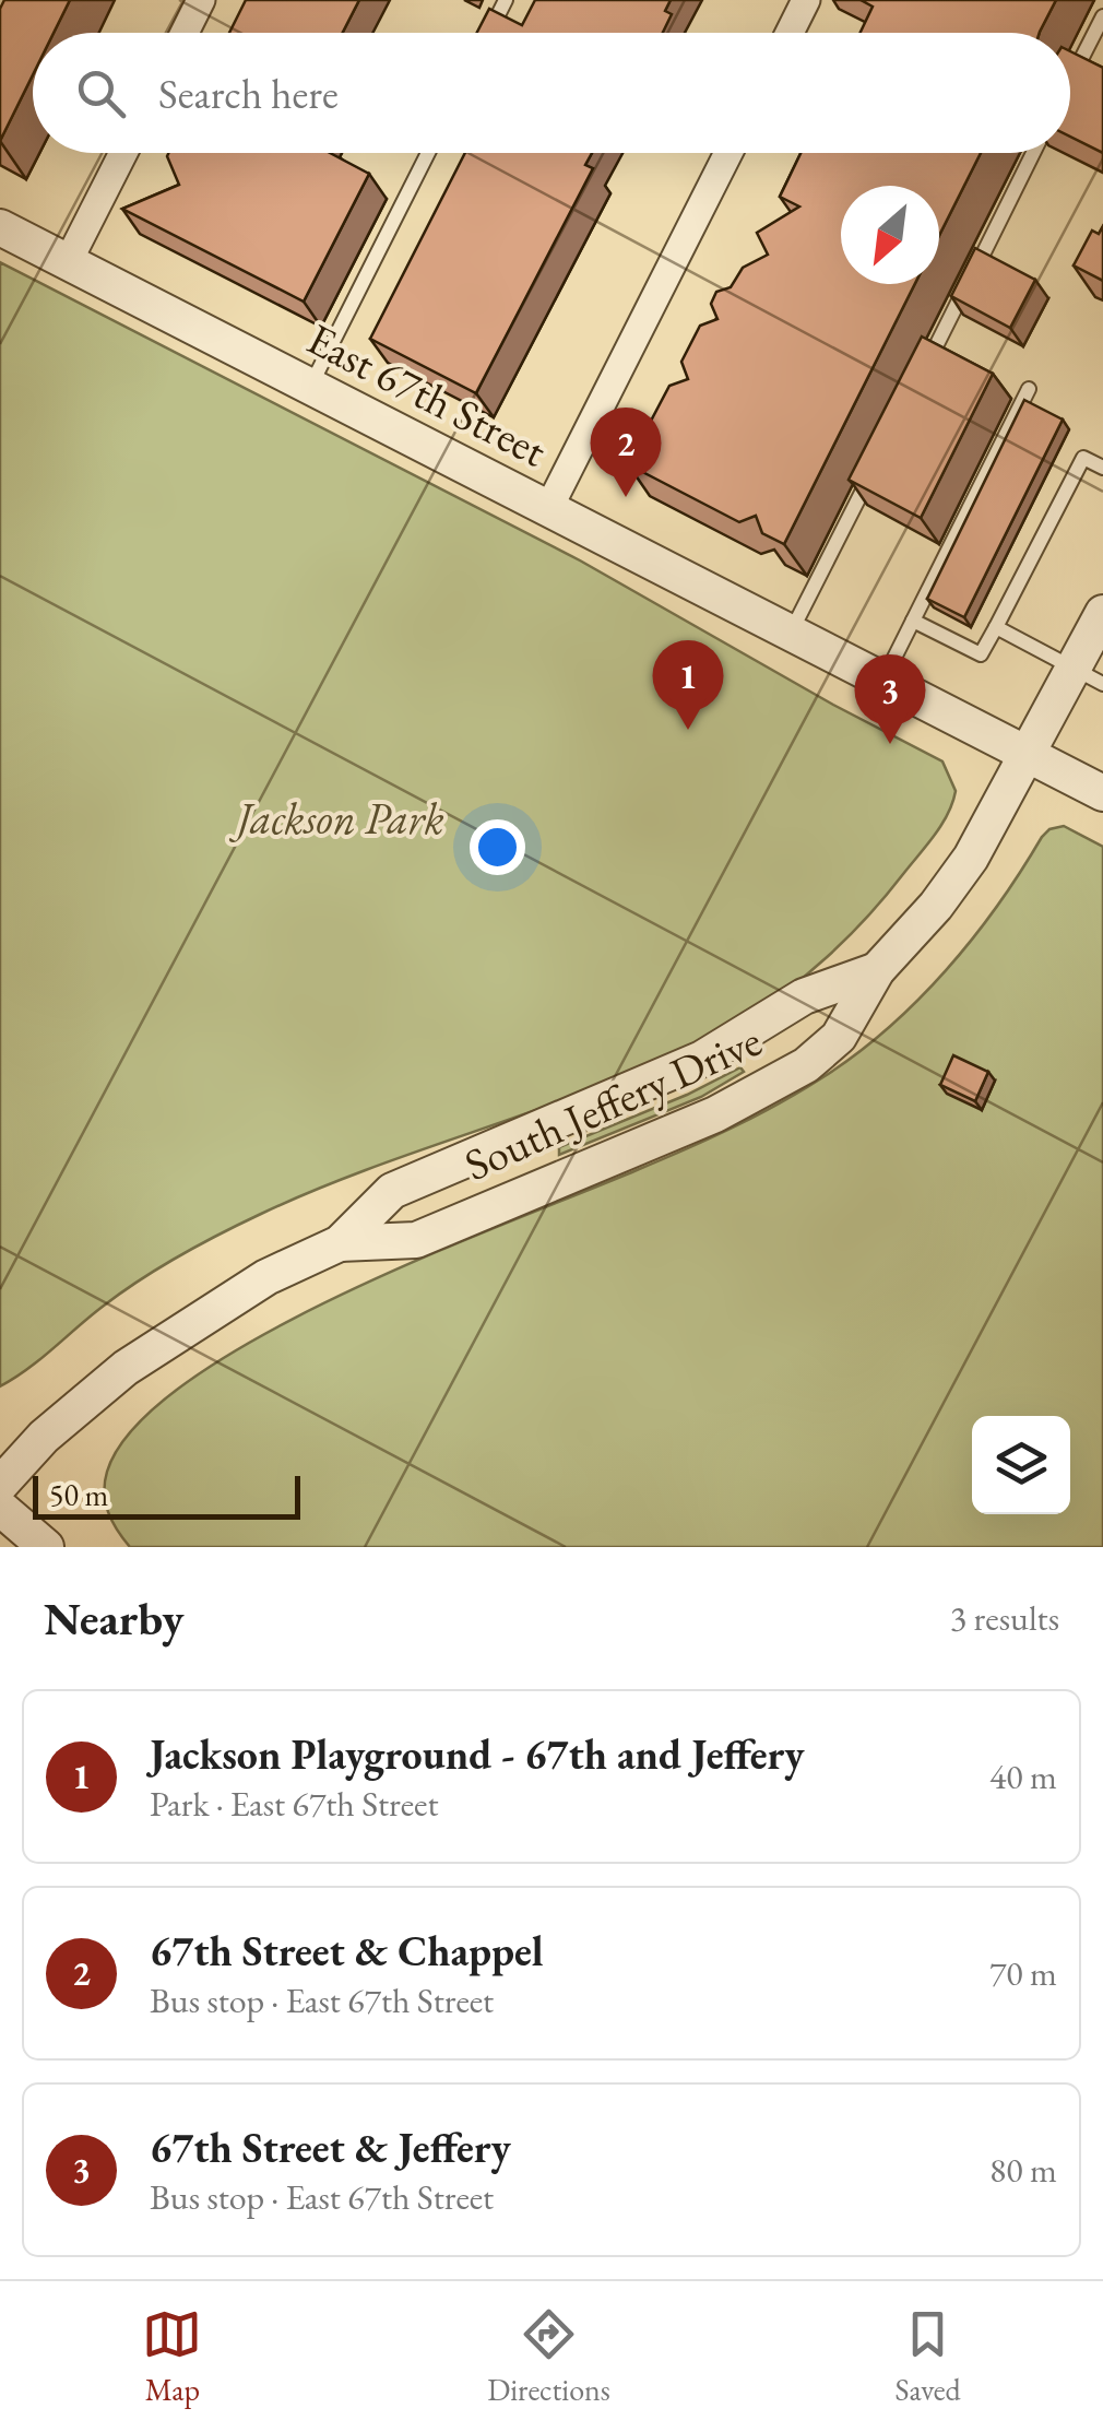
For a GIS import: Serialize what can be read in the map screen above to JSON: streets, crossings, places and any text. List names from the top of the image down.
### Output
{
  "streets": {
    "street": ["East 67th Street", "South Jeffery Drive"]
  },
  "crossings": [
    ["East 67th Street", "South Jeffery Drive"]
  ],
  "parks": ["Jackson Park"],
  "scale_bar": "50 m",
  "north": "bottom left",
  "page": {
    "search": "Search here",
    "pins": ["2", "1", "3"],
    "scale": "50 m",
    "heading": ["Nearby", "3 results"],
    "list": [
      {
        "mark": "1",
        "name": "Jackson Playground - 67th and Jeffery",
        "note": "Park · East 67th Street",
        "value": "40 m"
      },
      {
        "mark": "2",
        "name": "67th Street & Chappel",
        "note": "Bus stop · East 67th Street",
        "value": "70 m"
      },
      {
        "mark": "3",
        "name": "67th Street & Jeffery",
        "note": "Bus stop · East 67th Street",
        "value": "80 m"
      }
    ],
    "nav": ["Map", "Directions", "Saved"]
  }
}
